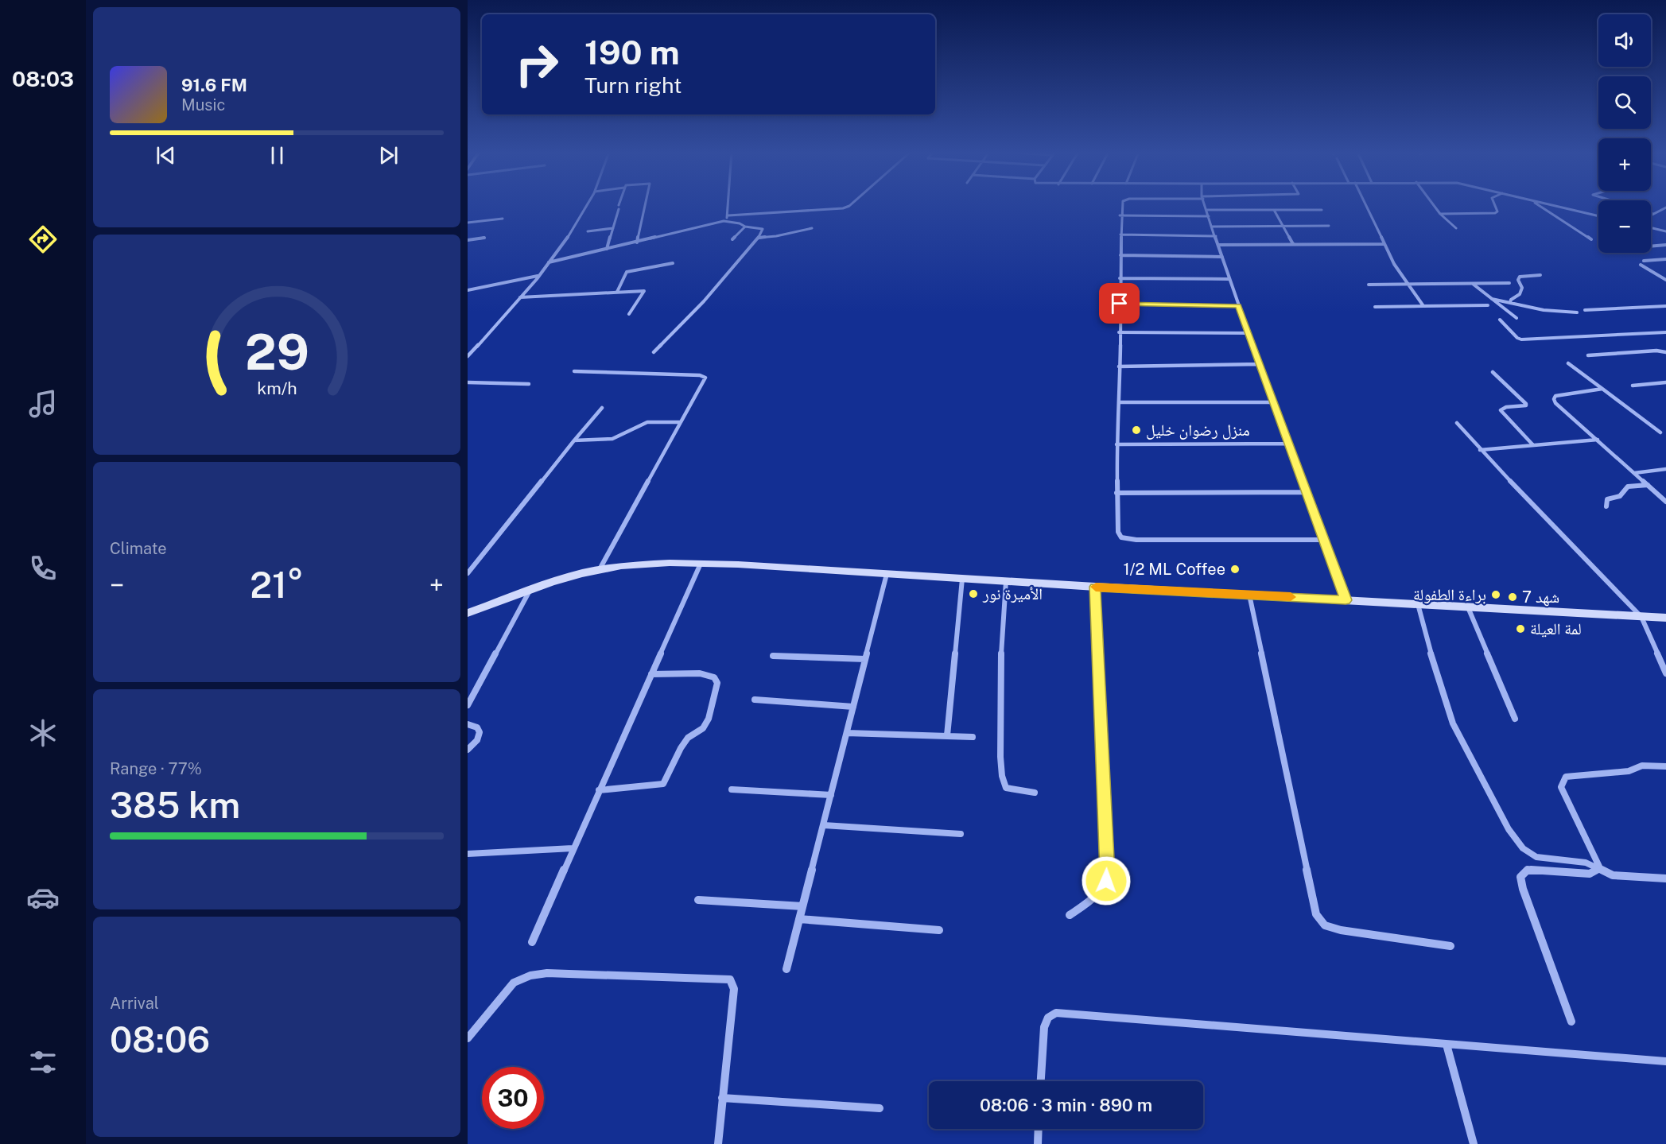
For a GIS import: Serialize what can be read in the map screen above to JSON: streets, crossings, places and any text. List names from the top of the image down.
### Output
{
  "places": [
    "منزل رضوان خليل",
    "1/2 ML Coffee",
    "الأميرة نور",
    "براءة الطفولة",
    "شهد 7",
    "لمة العيلة"
  ],
  "page": {
    "tabs": "08:03",
    "map_buttons": ["+", "−"],
    "turn": ["190 m", "Turn right"],
    "song": ["91.6 FM", "Music"],
    "tile": [
      "Climate",
      ["Range · 77%", "385 km"],
      ["Arrival", "08:06"]
    ],
    "heat": ["−", "21°", "+"],
    "limit": "30",
    "trip": "08:06 · 3 min · 890 m",
    "gauge": ["29", "km/h"]
  }
}
